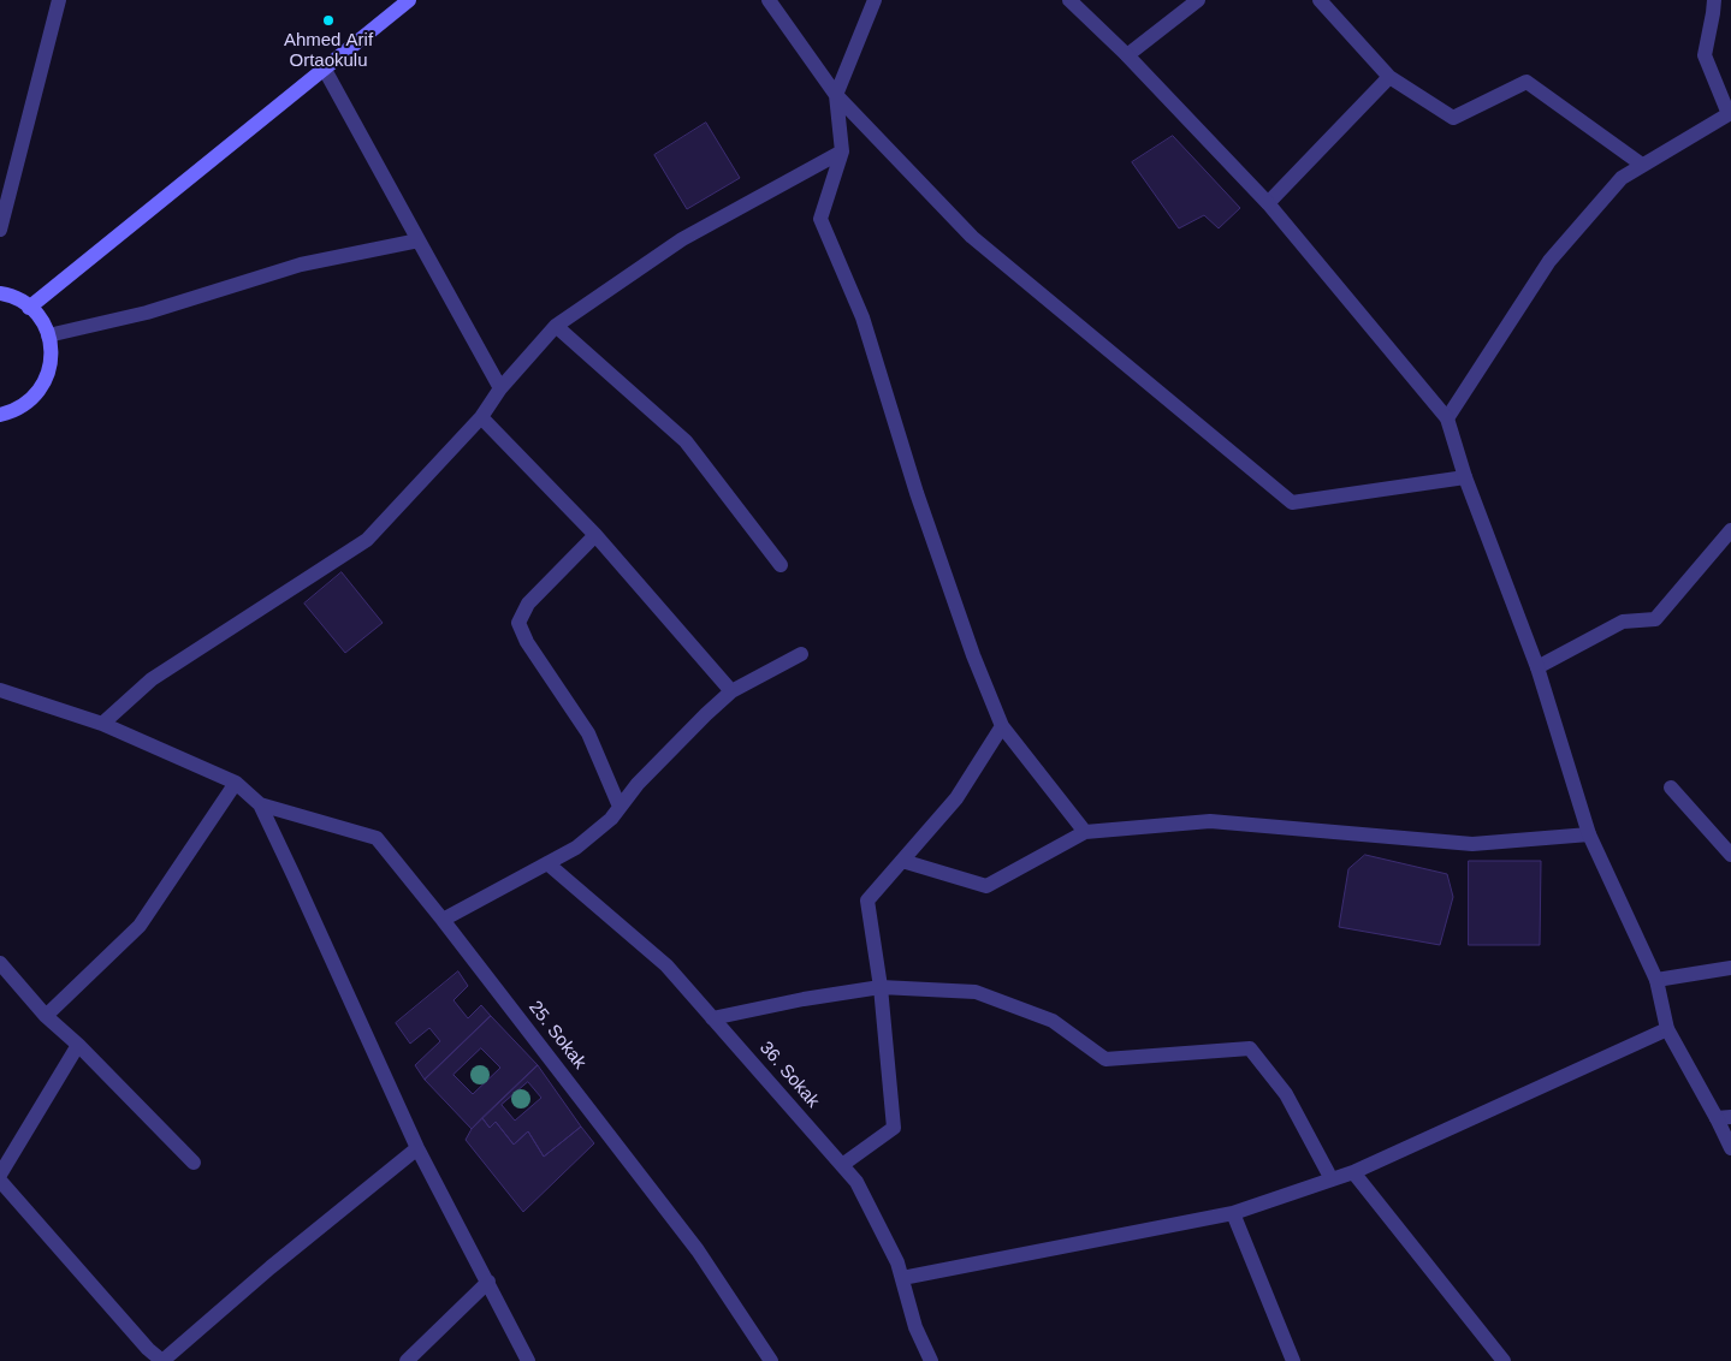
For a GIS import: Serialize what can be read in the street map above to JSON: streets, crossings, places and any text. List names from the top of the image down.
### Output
{
  "streets": {
    "street": ["25. Sokak", "36. Sokak"]
  },
  "places": ["Ahmed Arif Ortaokulu"]
}
